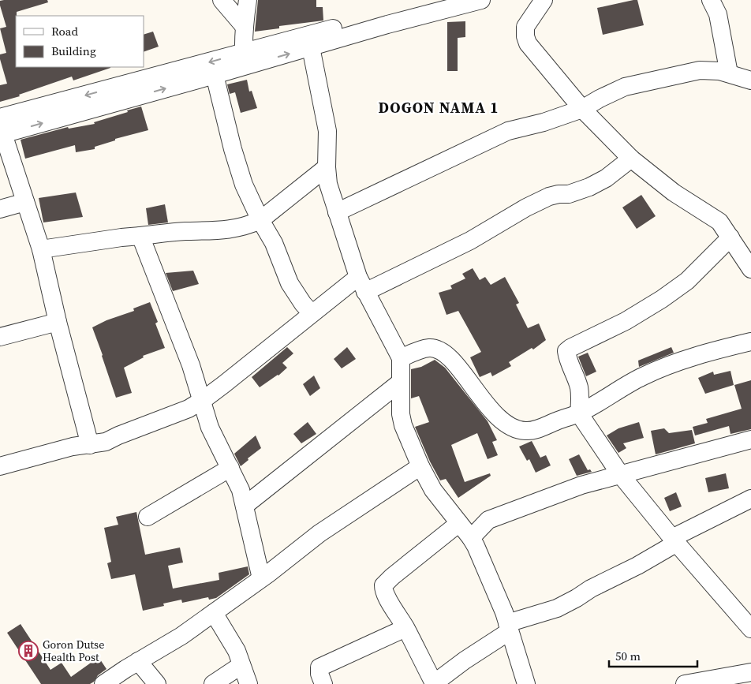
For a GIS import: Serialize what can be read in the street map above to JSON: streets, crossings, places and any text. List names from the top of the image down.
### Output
{
  "districts": ["DOGON NAMA 1"],
  "places": {
    "building": ["Goron Dutse Health Post"]
  },
  "legend": ["Road", "Building"],
  "scale_bar": "50 m"
}
